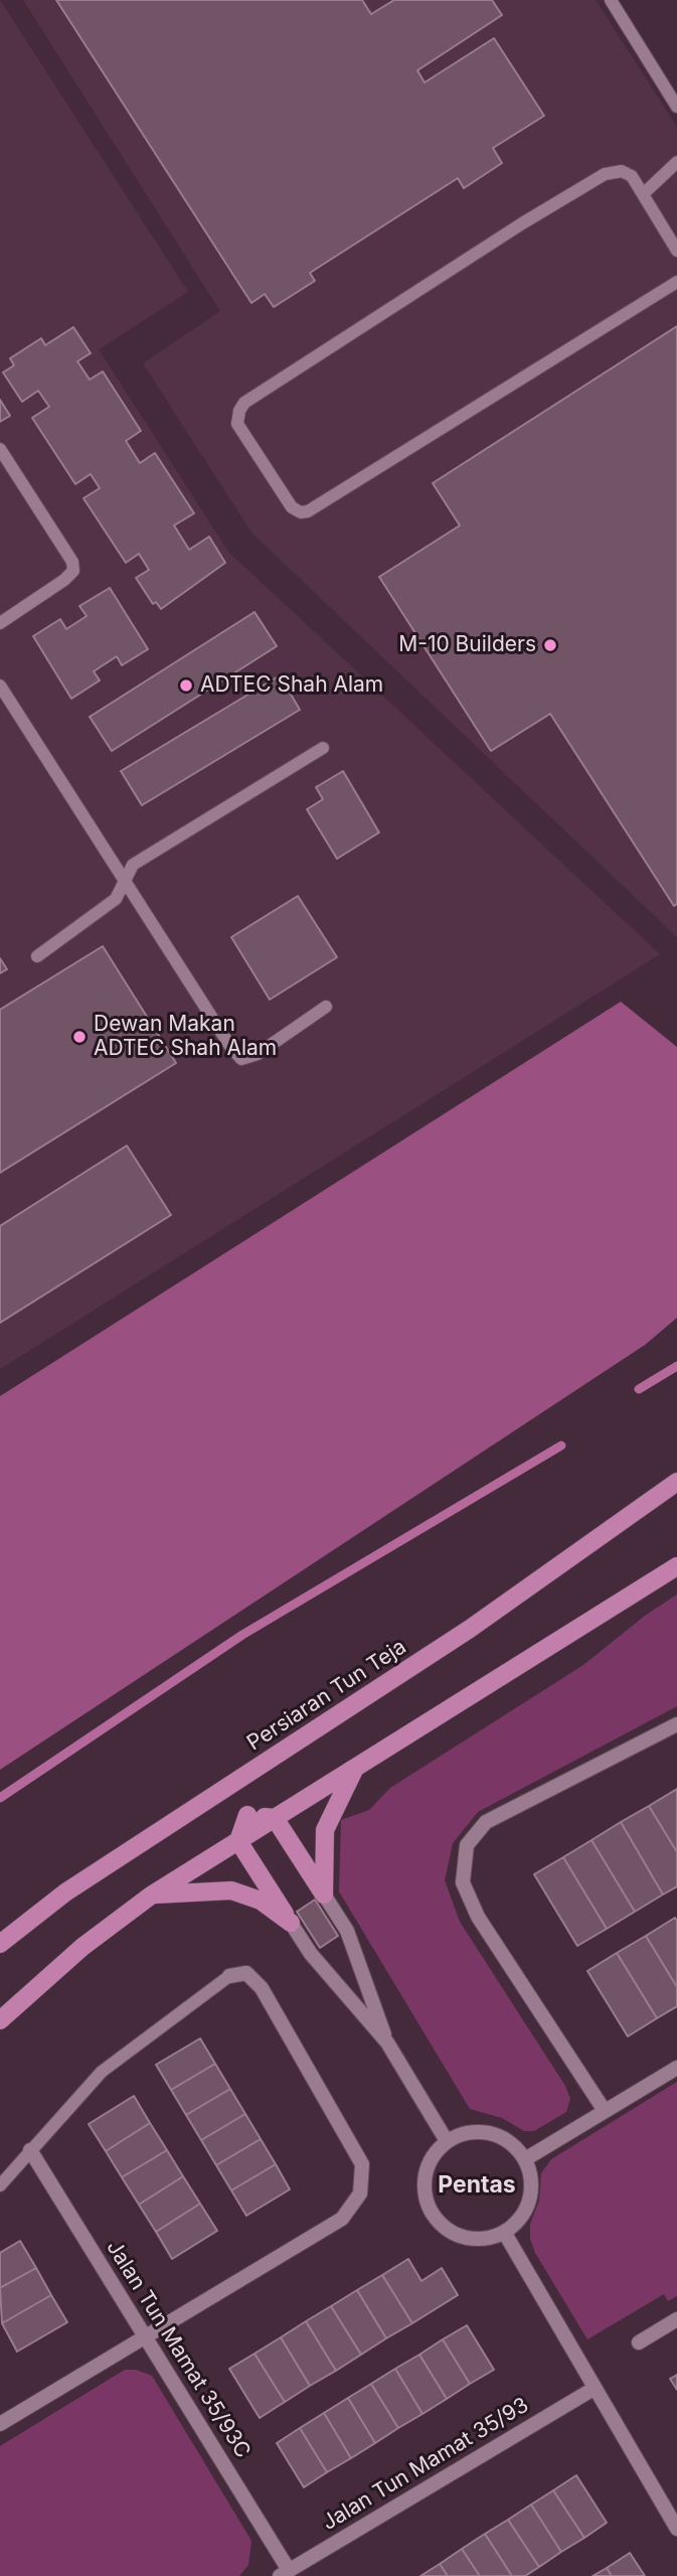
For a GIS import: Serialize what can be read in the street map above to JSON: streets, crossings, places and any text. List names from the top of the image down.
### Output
{
  "streets": {
    "main road": ["Persiaran Tun Teja"],
    "street": ["Jalan Tun Mamat 35/93C", "Jalan Tun Mamat 35/93"]
  },
  "crossings": [
    ["Jalan Tun Mamat 35/93C", "Jalan Tun Mamat 35/93"]
  ],
  "districts": ["Pentas"],
  "places": ["M-10 Builders", "ADTEC Shah Alam", "Dewan Makan ADTEC Shah Alam"]
}
